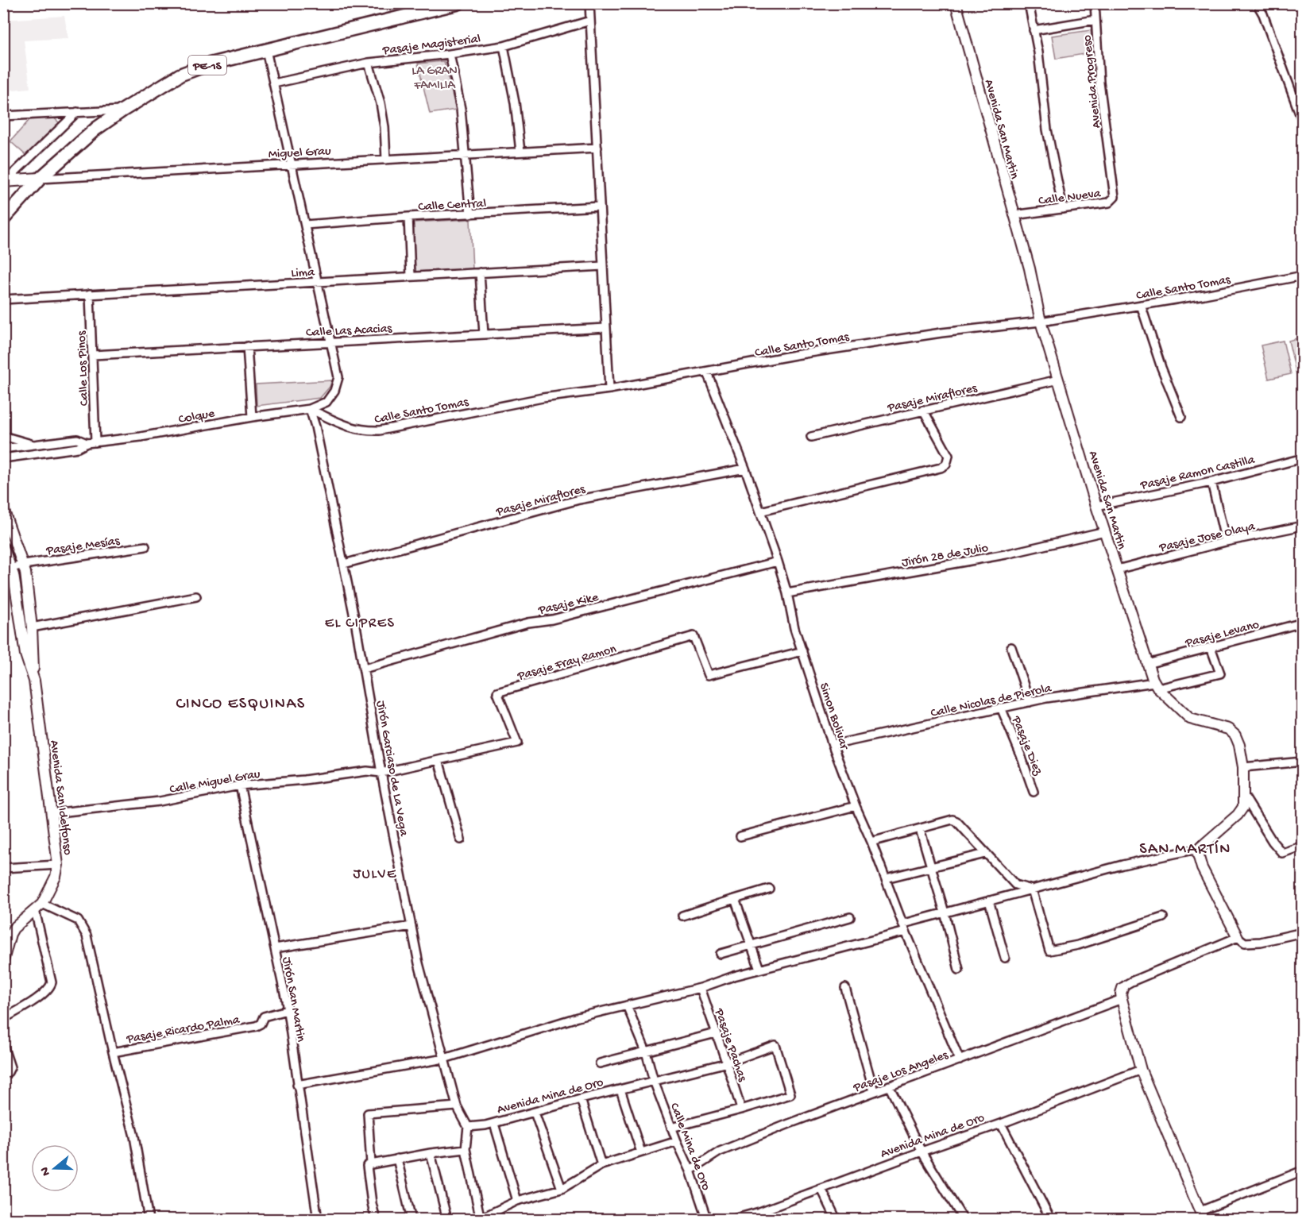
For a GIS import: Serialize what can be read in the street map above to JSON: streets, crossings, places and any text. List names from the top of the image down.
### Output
{
  "streets": {
    "highway": ["PE-1S"],
    "main road": ["Miguel Grau"],
    "street": [
      "Pasaje Magisterial",
      "Avenida Progreso",
      "Avenida San Martin",
      "Calle Nueva",
      "Calle Central",
      "Lima",
      "Calle Santo Tomas",
      "Calle Las Acacias",
      "Calle Los Pinos",
      "Pasaje Miraflores",
      "Colque",
      "Pasaje Ramon Castilla",
      "Pasaje Jose Olaya",
      "Pasaje Mesías",
      "Jirón 28 de Julio",
      "Pasaje Kike",
      "Pasaje Levano",
      "Pasaje Fray Ramon",
      "Calle Nicolas de Pierola",
      "Simon Bolivar",
      "Pasaje Diez",
      "Jirón Garciaso de La Vega",
      "Calle Miguel Grau",
      "Avenida San Idelfonso",
      "Jirón San Martin",
      "Pasaje Ricardo Palma",
      "Pasaje Pachas",
      "Pasaje Los Angeles",
      "Avenida Mina de Oro",
      "Calle Mina de Oro"
    ]
  },
  "crossings": [
    ["PE-1S", "Miguel Grau"],
    ["Avenida Progreso", "Calle Nueva"],
    ["Avenida San Martin", "Calle Nueva"],
    ["Avenida San Martin", "Calle Santo Tomas"],
    ["Avenida San Martin", "Pasaje Miraflores"],
    ["Avenida San Martin", "Pasaje Ramon Castilla"],
    ["Avenida San Martin", "Pasaje Jose Olaya"],
    ["Avenida San Martin", "Jirón 28 de Julio"],
    ["Avenida San Martin", "Pasaje Levano"],
    ["Avenida San Martin", "Calle Nicolas de Pierola"],
    ["Lima", "Calle Los Pinos"],
    ["Calle Santo Tomas", "Colque"],
    ["Calle Santo Tomas", "Simon Bolivar"],
    ["Calle Santo Tomas", "Jirón Garciaso de La Vega"],
    ["Calle Las Acacias", "Calle Los Pinos"],
    ["Calle Los Pinos", "Colque"],
    ["Pasaje Miraflores", "Simon Bolivar"],
    ["Pasaje Miraflores", "Jirón Garciaso de La Vega"],
    ["Colque", "Jirón Garciaso de La Vega"],
    ["Pasaje Mesías", "Avenida San Idelfonso"],
    ["Jirón 28 de Julio", "Simon Bolivar"],
    ["Pasaje Kike", "Simon Bolivar"],
    ["Pasaje Kike", "Jirón Garciaso de La Vega"],
    ["Pasaje Levano", "Calle Nicolas de Pierola"],
    ["Pasaje Fray Ramon", "Simon Bolivar"],
    ["Pasaje Fray Ramon", "Jirón Garciaso de La Vega"],
    ["Pasaje Fray Ramon", "Calle Miguel Grau"],
    ["Calle Nicolas de Pierola", "Simon Bolivar"],
    ["Calle Nicolas de Pierola", "Pasaje Diez"],
    ["Simon Bolivar", "Pasaje Los Angeles"],
    ["Jirón Garciaso de La Vega", "Calle Miguel Grau"],
    ["Jirón Garciaso de La Vega", "Avenida Mina de Oro"],
    ["Calle Miguel Grau", "Avenida San Idelfonso"],
    ["Calle Miguel Grau", "Jirón San Martin"],
    ["Jirón San Martin", "Pasaje Ricardo Palma"],
    ["Pasaje Pachas", "Avenida Mina de Oro"],
    ["Pasaje Los Angeles", "Calle Mina de Oro"],
    ["Avenida Mina de Oro", "Calle Mina de Oro"]
  ],
  "districts": [
    "EL CIPRES",
    "CINCO ESQUINAS",
    "SAN MARTÍN",
    "JULVE"
  ],
  "parks": ["LA GRAN FAMILIA"],
  "north": "left"
}
